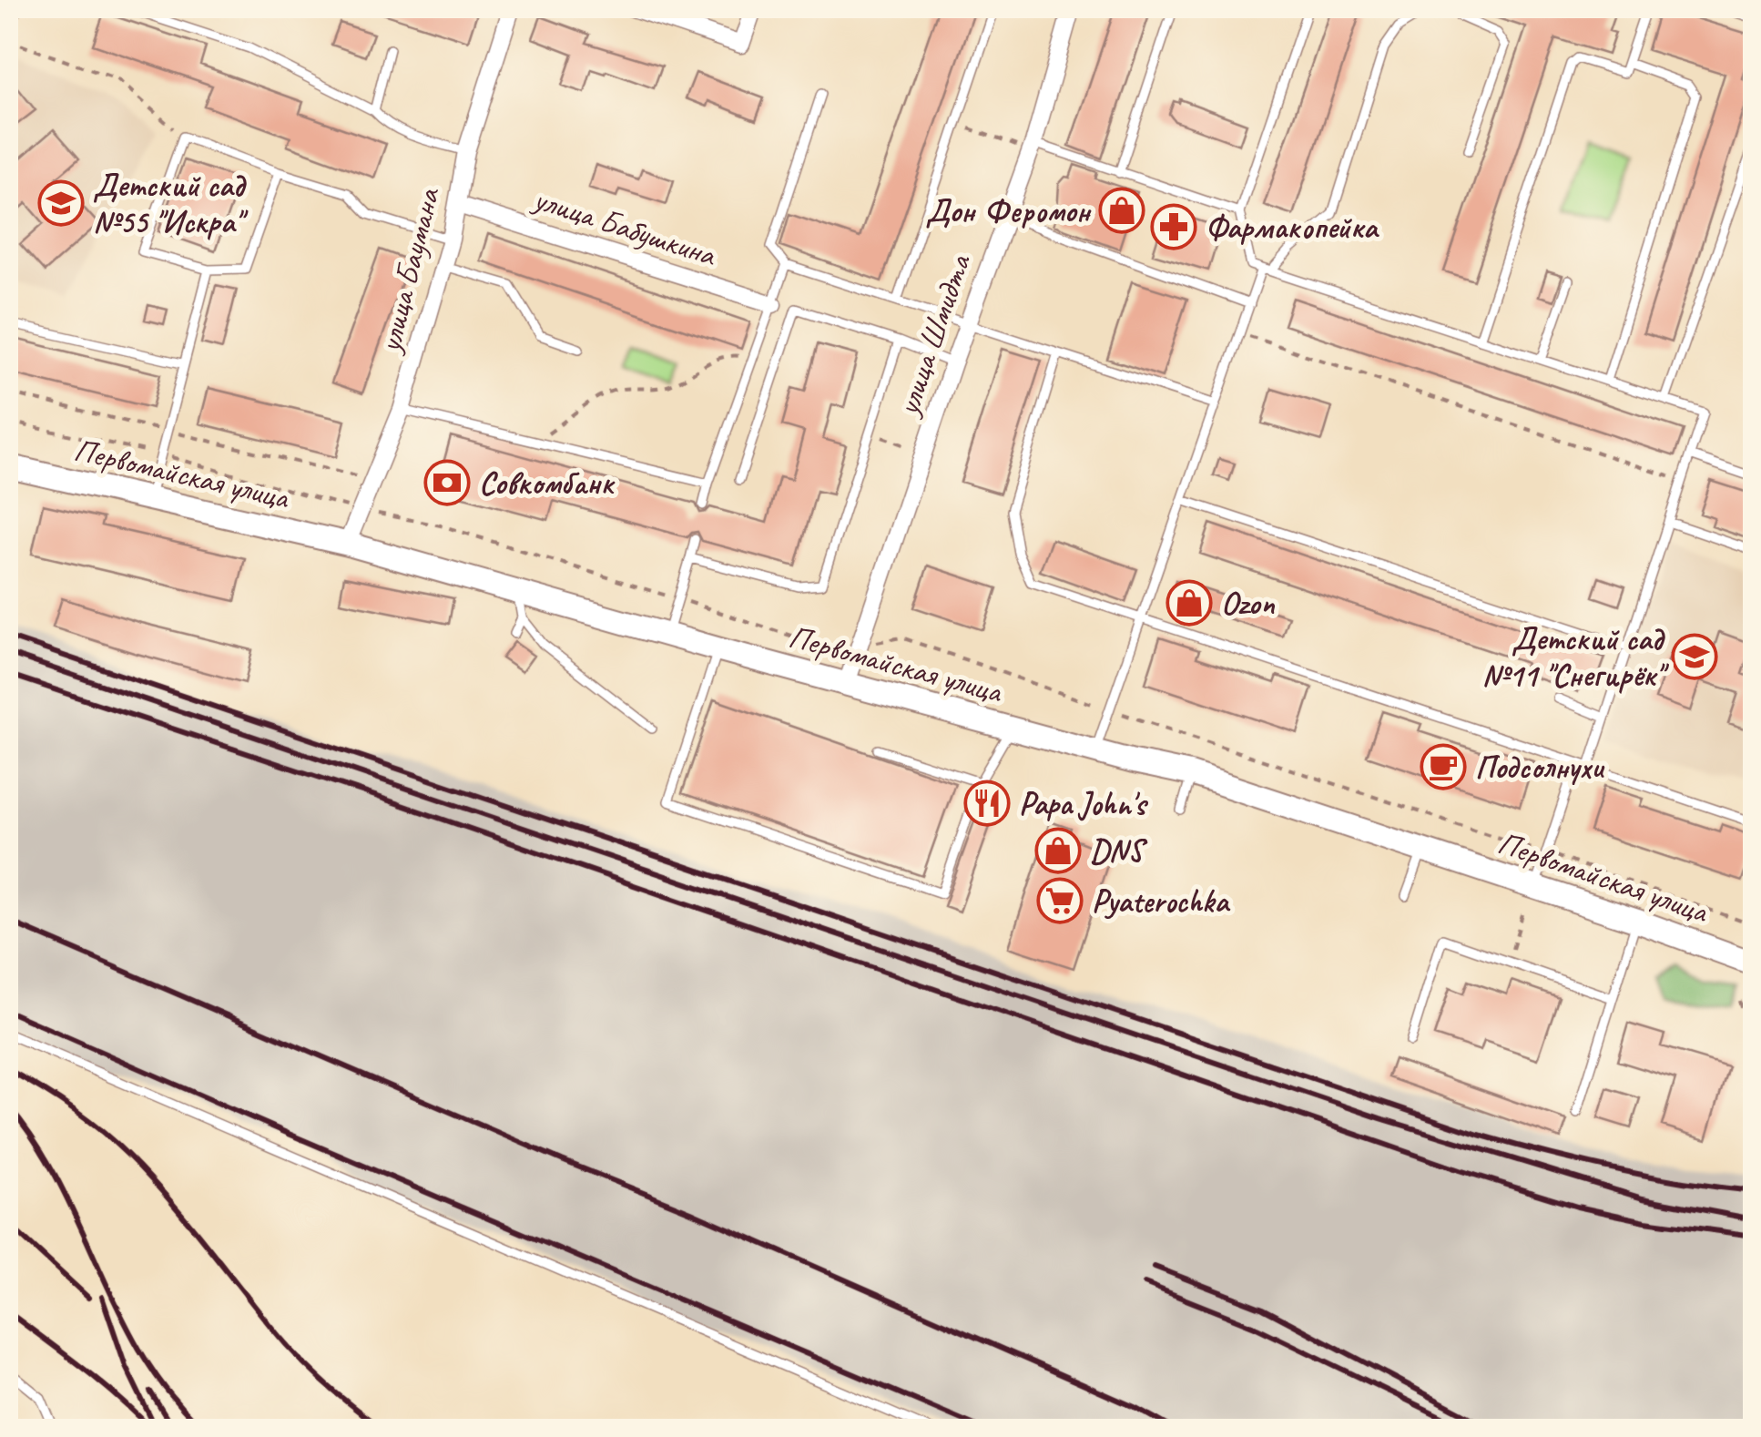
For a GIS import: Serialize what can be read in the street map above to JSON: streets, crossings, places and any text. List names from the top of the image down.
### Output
{
  "streets": {
    "main road": ["Первомайская улица"],
    "street": ["улица Бабушкина", "улица Баумана", "улица Шмидта"]
  },
  "crossings": [
    ["улица Бабушкина", "улица Баумана"],
    ["улица Баумана", "Первомайская улица"],
    ["улица Шмидта", "Первомайская улица"]
  ],
  "places": {
    "school or university": ["Детский сад №55 \"Искра\"", "Детский сад №11 \"Снегирёк\""],
    "shop": ["Дон Феромон", "Ozon", "DNS"],
    "pharmacy": ["Фармакопейка"],
    "bank": ["Совкомбанк"],
    "cafe": ["Подсолнухи"],
    "restaurant": ["Papa John's"],
    "supermarket": ["Pyaterochka"]
  }
}
